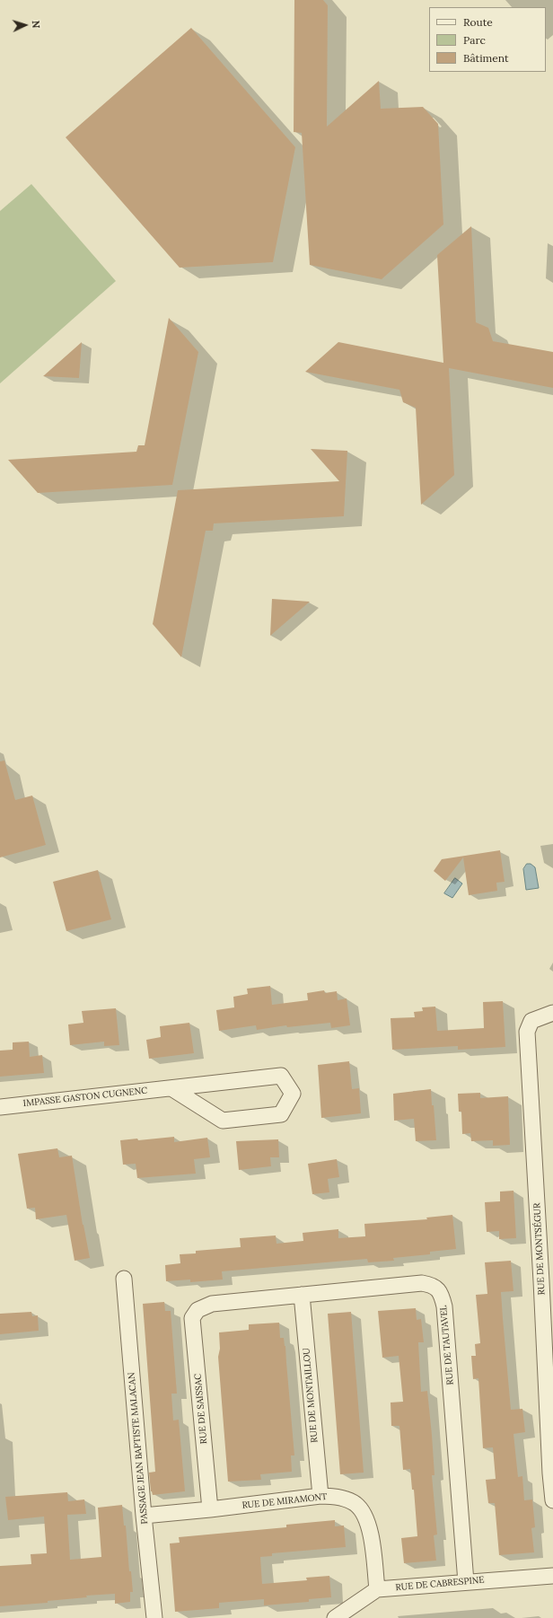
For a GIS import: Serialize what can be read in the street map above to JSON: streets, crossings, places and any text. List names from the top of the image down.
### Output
{
  "streets": {
    "street": [
      "IMPASSE GASTON CUGNENC",
      "RUE DE MONTSÉGUR",
      "RUE DE TAUTAVEL",
      "RUE DE MONTAILLOU",
      "RUE DE SAISSAC",
      "PASSAGE JEAN BAPTISTE MALACAN",
      "RUE DE MIRAMONT",
      "RUE DE CABRESPINE"
    ]
  },
  "crossings": [
    ["RUE DE TAUTAVEL", "RUE DE MONTAILLOU"],
    ["RUE DE TAUTAVEL", "RUE DE SAISSAC"],
    ["RUE DE TAUTAVEL", "RUE DE CABRESPINE"],
    ["RUE DE MONTAILLOU", "RUE DE MIRAMONT"],
    ["RUE DE SAISSAC", "RUE DE MIRAMONT"],
    ["PASSAGE JEAN BAPTISTE MALACAN", "RUE DE MIRAMONT"],
    ["RUE DE MIRAMONT", "RUE DE CABRESPINE"]
  ],
  "legend": ["Route", "Parc", "Bâtiment"],
  "north": "right"
}
